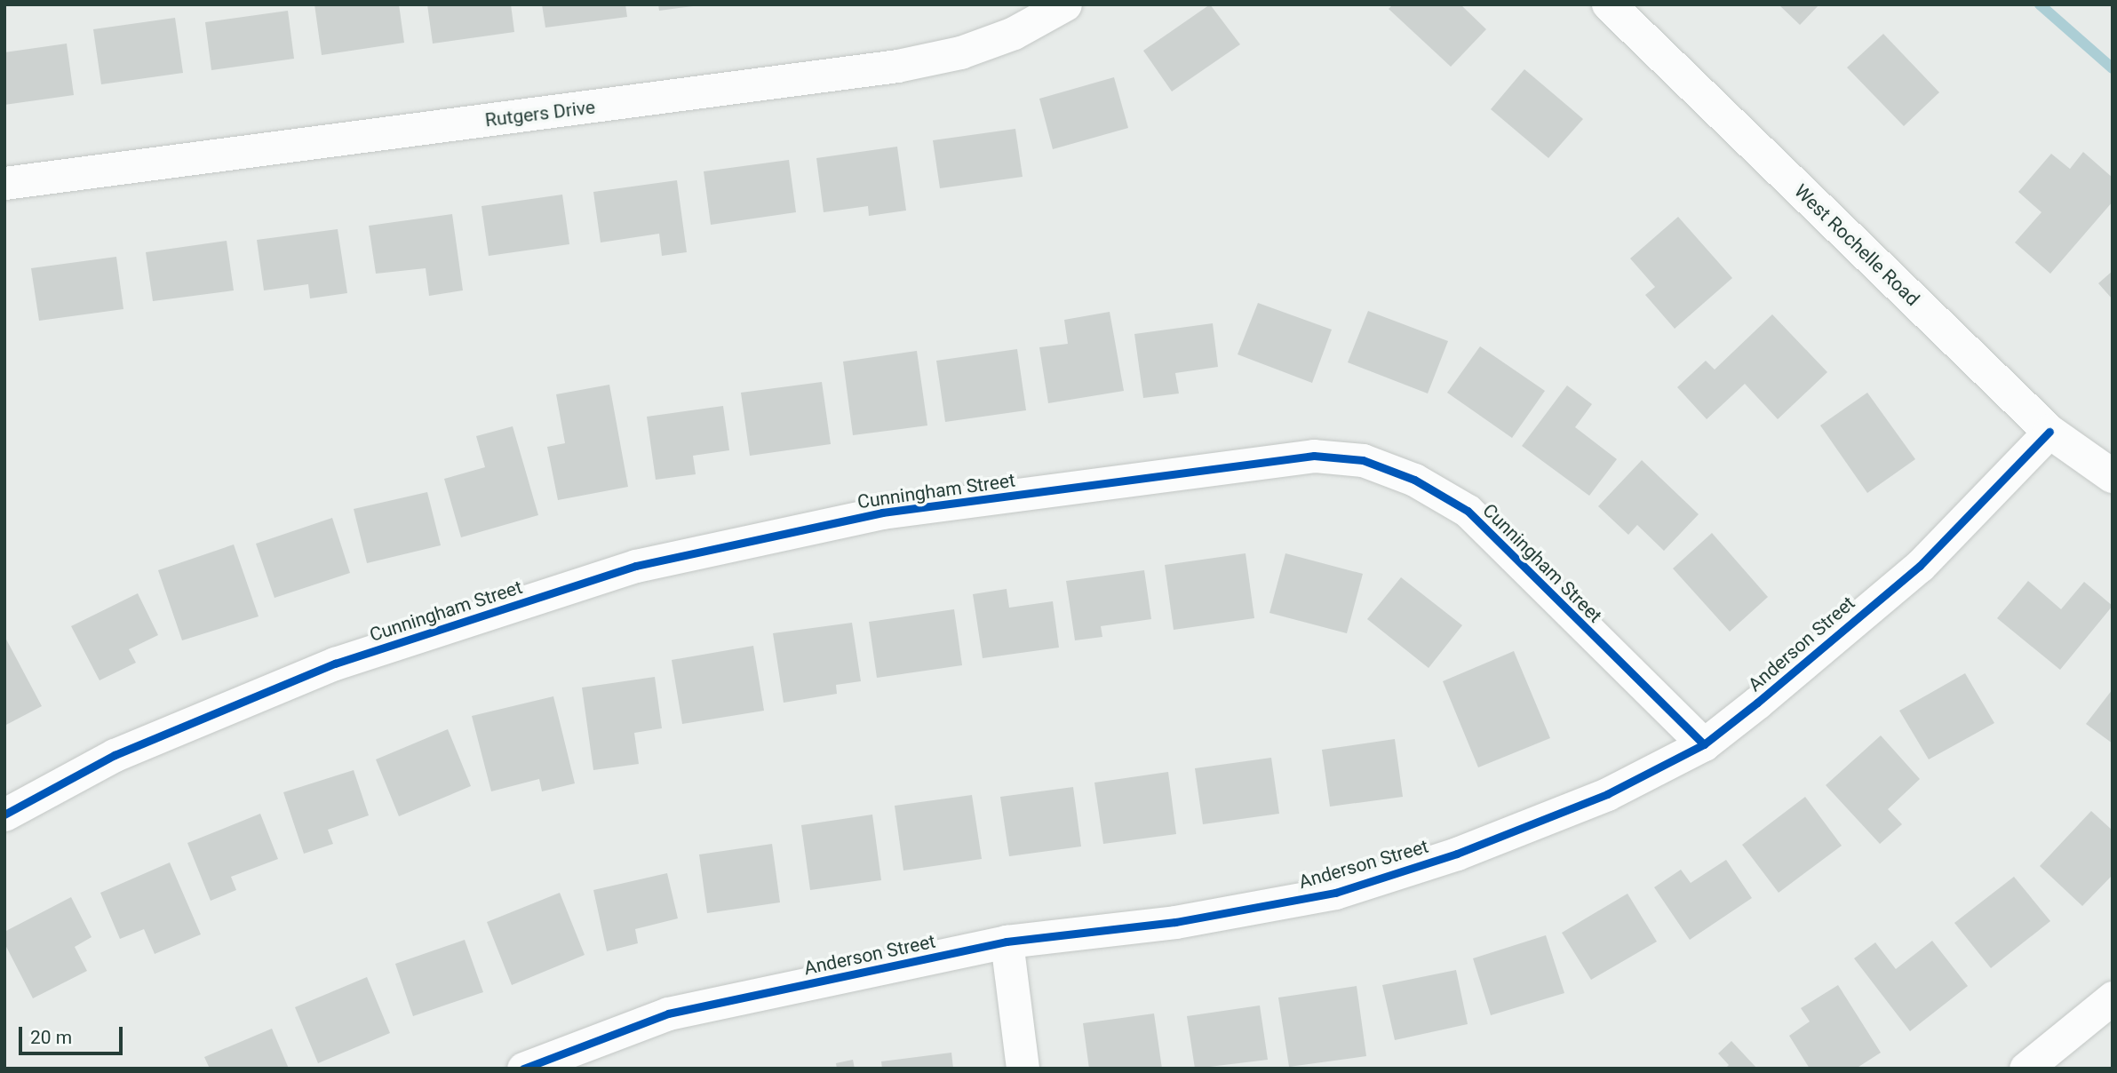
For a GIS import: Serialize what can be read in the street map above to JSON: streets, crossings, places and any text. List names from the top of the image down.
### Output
{
  "streets": {
    "street": [
      "Rutgers Drive",
      "West Rochelle Road",
      "Cunningham Street",
      "Anderson Street"
    ]
  },
  "crossings": [
    ["West Rochelle Road", "Anderson Street"],
    ["Cunningham Street", "Anderson Street"]
  ],
  "scale_bar": "20 m"
}
